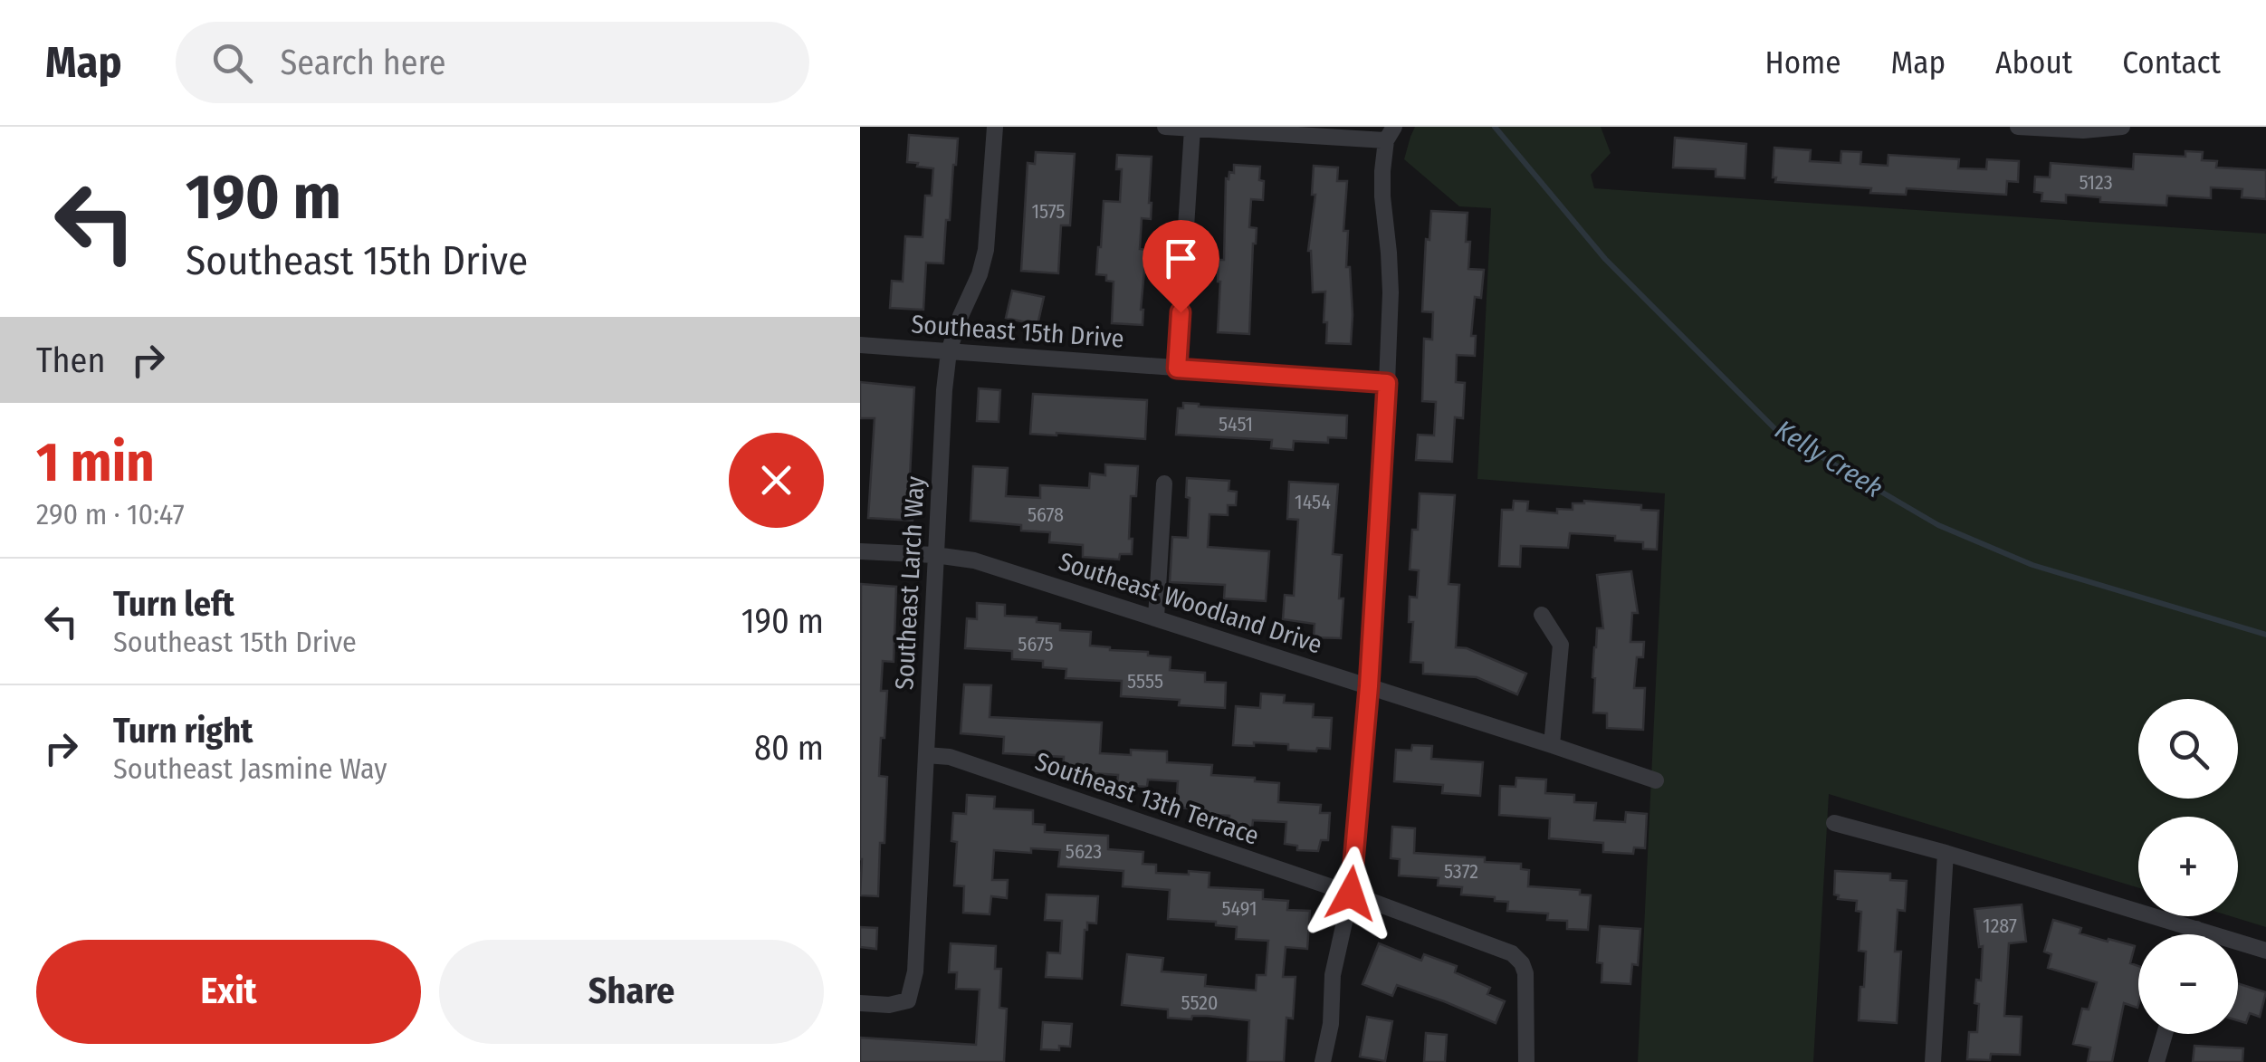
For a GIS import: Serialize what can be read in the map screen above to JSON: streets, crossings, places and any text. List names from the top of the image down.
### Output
{
  "streets": {
    "street": [
      "Southeast 15th Drive",
      "Southeast Larch Way",
      "Southeast Woodland Drive",
      "Southeast 13th Terrace"
    ]
  },
  "crossings": [
    ["Southeast 15th Drive", "Southeast Larch Way"],
    ["Southeast Larch Way", "Southeast Woodland Drive"],
    ["Southeast Larch Way", "Southeast 13th Terrace"]
  ],
  "water": ["Kelly Creek"],
  "house_numbers": [
    "5123",
    "1575",
    "5451",
    "1454",
    "5678",
    "5675",
    "5555",
    "5623",
    "5372",
    "5491",
    "1287",
    "5520"
  ],
  "page": {
    "header": "Map",
    "search": "Search here",
    "nav": [
      "Home",
      "Map",
      "About",
      "Contact"
    ],
    "turn": ["190 m", "Southeast 15th Drive"],
    "then": "Then",
    "heading": ["1 min", "290 m · 10:47"],
    "list": [
      {
        "name": "Turn left",
        "note": "Southeast 15th Drive",
        "value": "190 m"
      },
      {
        "name": "Turn right",
        "note": "Southeast Jasmine Way",
        "value": "80 m"
      }
    ],
    "map_buttons": ["+", "−"],
    "buttons": ["Exit", "Share"]
  }
}
